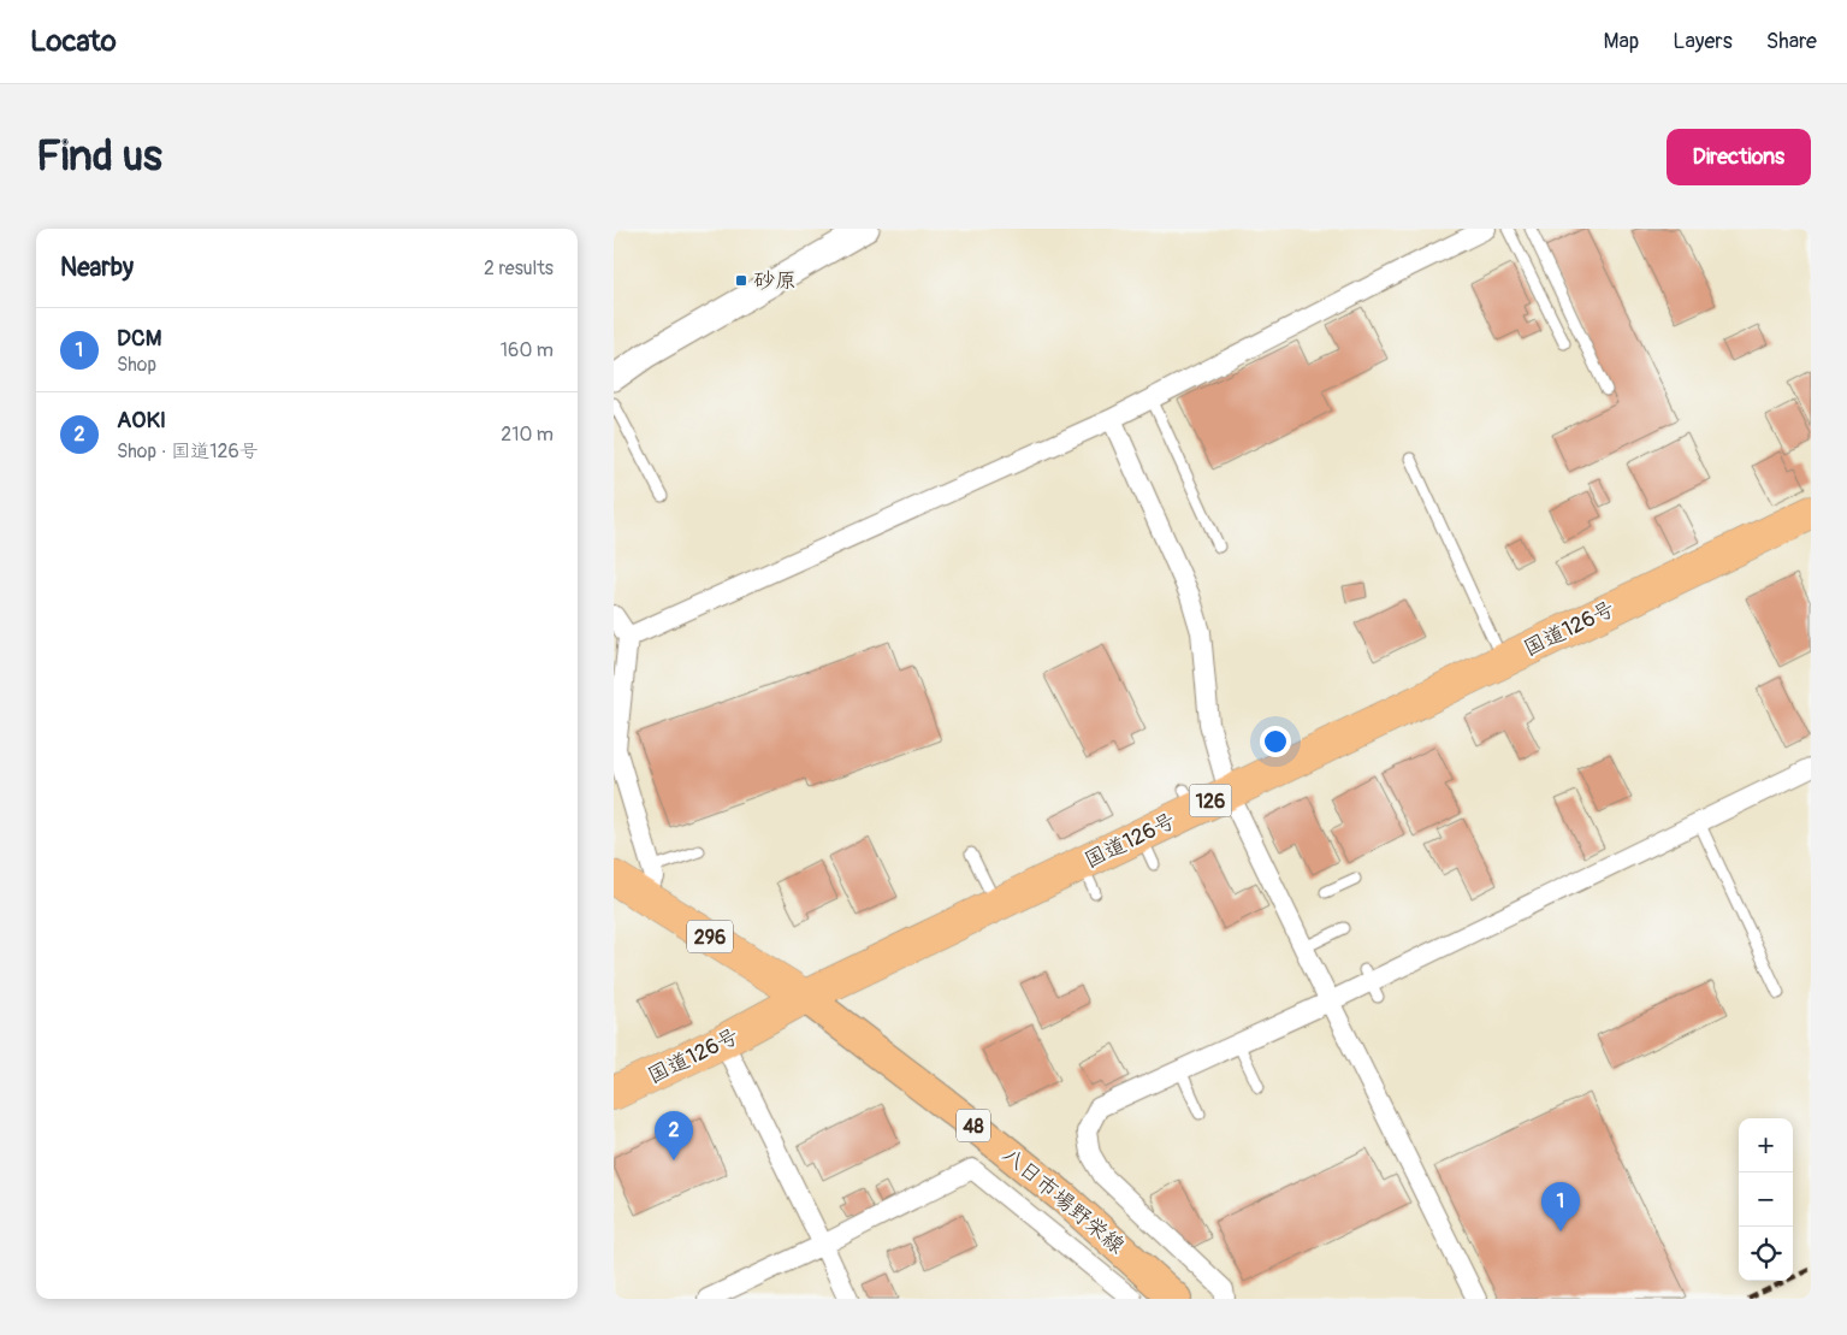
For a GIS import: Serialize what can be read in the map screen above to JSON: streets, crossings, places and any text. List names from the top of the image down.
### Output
{
  "streets": {
    "highway": ["国道126号", "126", "296"],
    "main road": ["48", "八日市場野栄線"]
  },
  "crossings": [
    ["国道126号", "296"],
    ["国道126号", "八日市場野栄線"],
    ["296", "八日市場野栄線"]
  ],
  "places": {
    "transit": ["砂原"]
  },
  "page": {
    "header": "Locato",
    "nav": ["Map", "Layers", "Share"],
    "buttons": "Directions",
    "title": "Find us",
    "heading": ["Nearby", "2 results"],
    "list": [
      {
        "mark": "1",
        "name": "DCM",
        "note": "Shop",
        "value": "160 m"
      },
      {
        "mark": "2",
        "name": "AOKI",
        "note": "Shop · 国道126号",
        "value": "210 m"
      }
    ],
    "pins": ["2", "1"],
    "map_buttons": ["+", "−"]
  }
}
